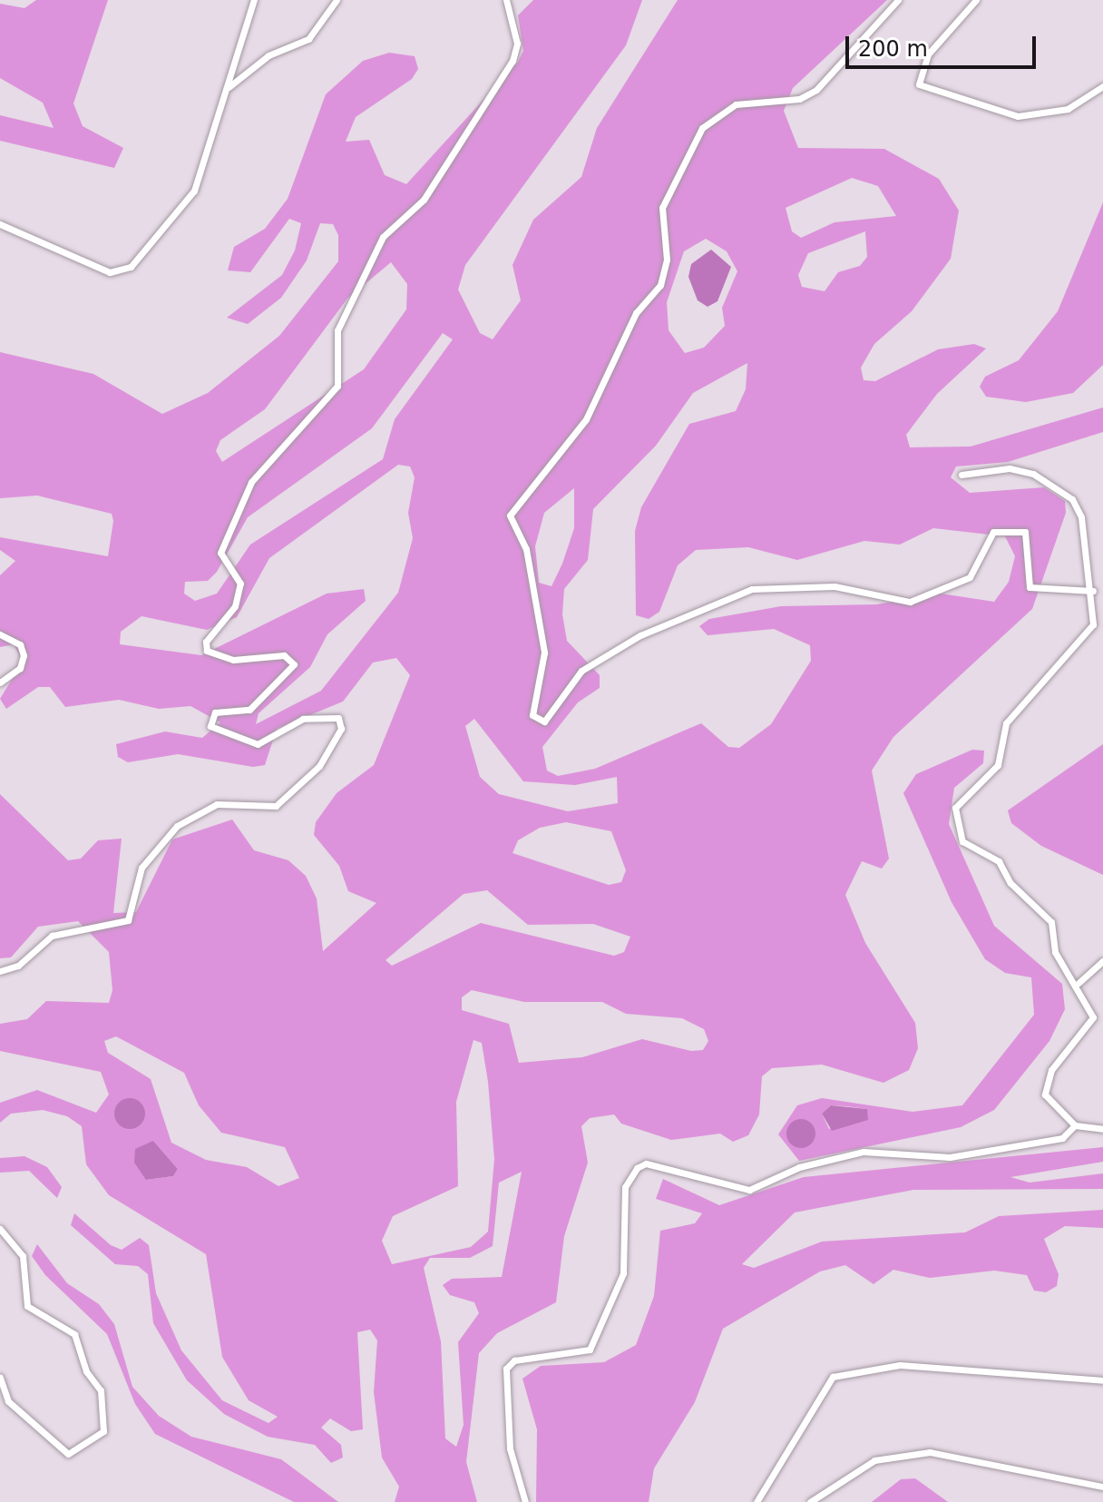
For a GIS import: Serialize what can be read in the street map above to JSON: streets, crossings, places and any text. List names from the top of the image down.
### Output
{
  "scale_bar": "200 m"
}
